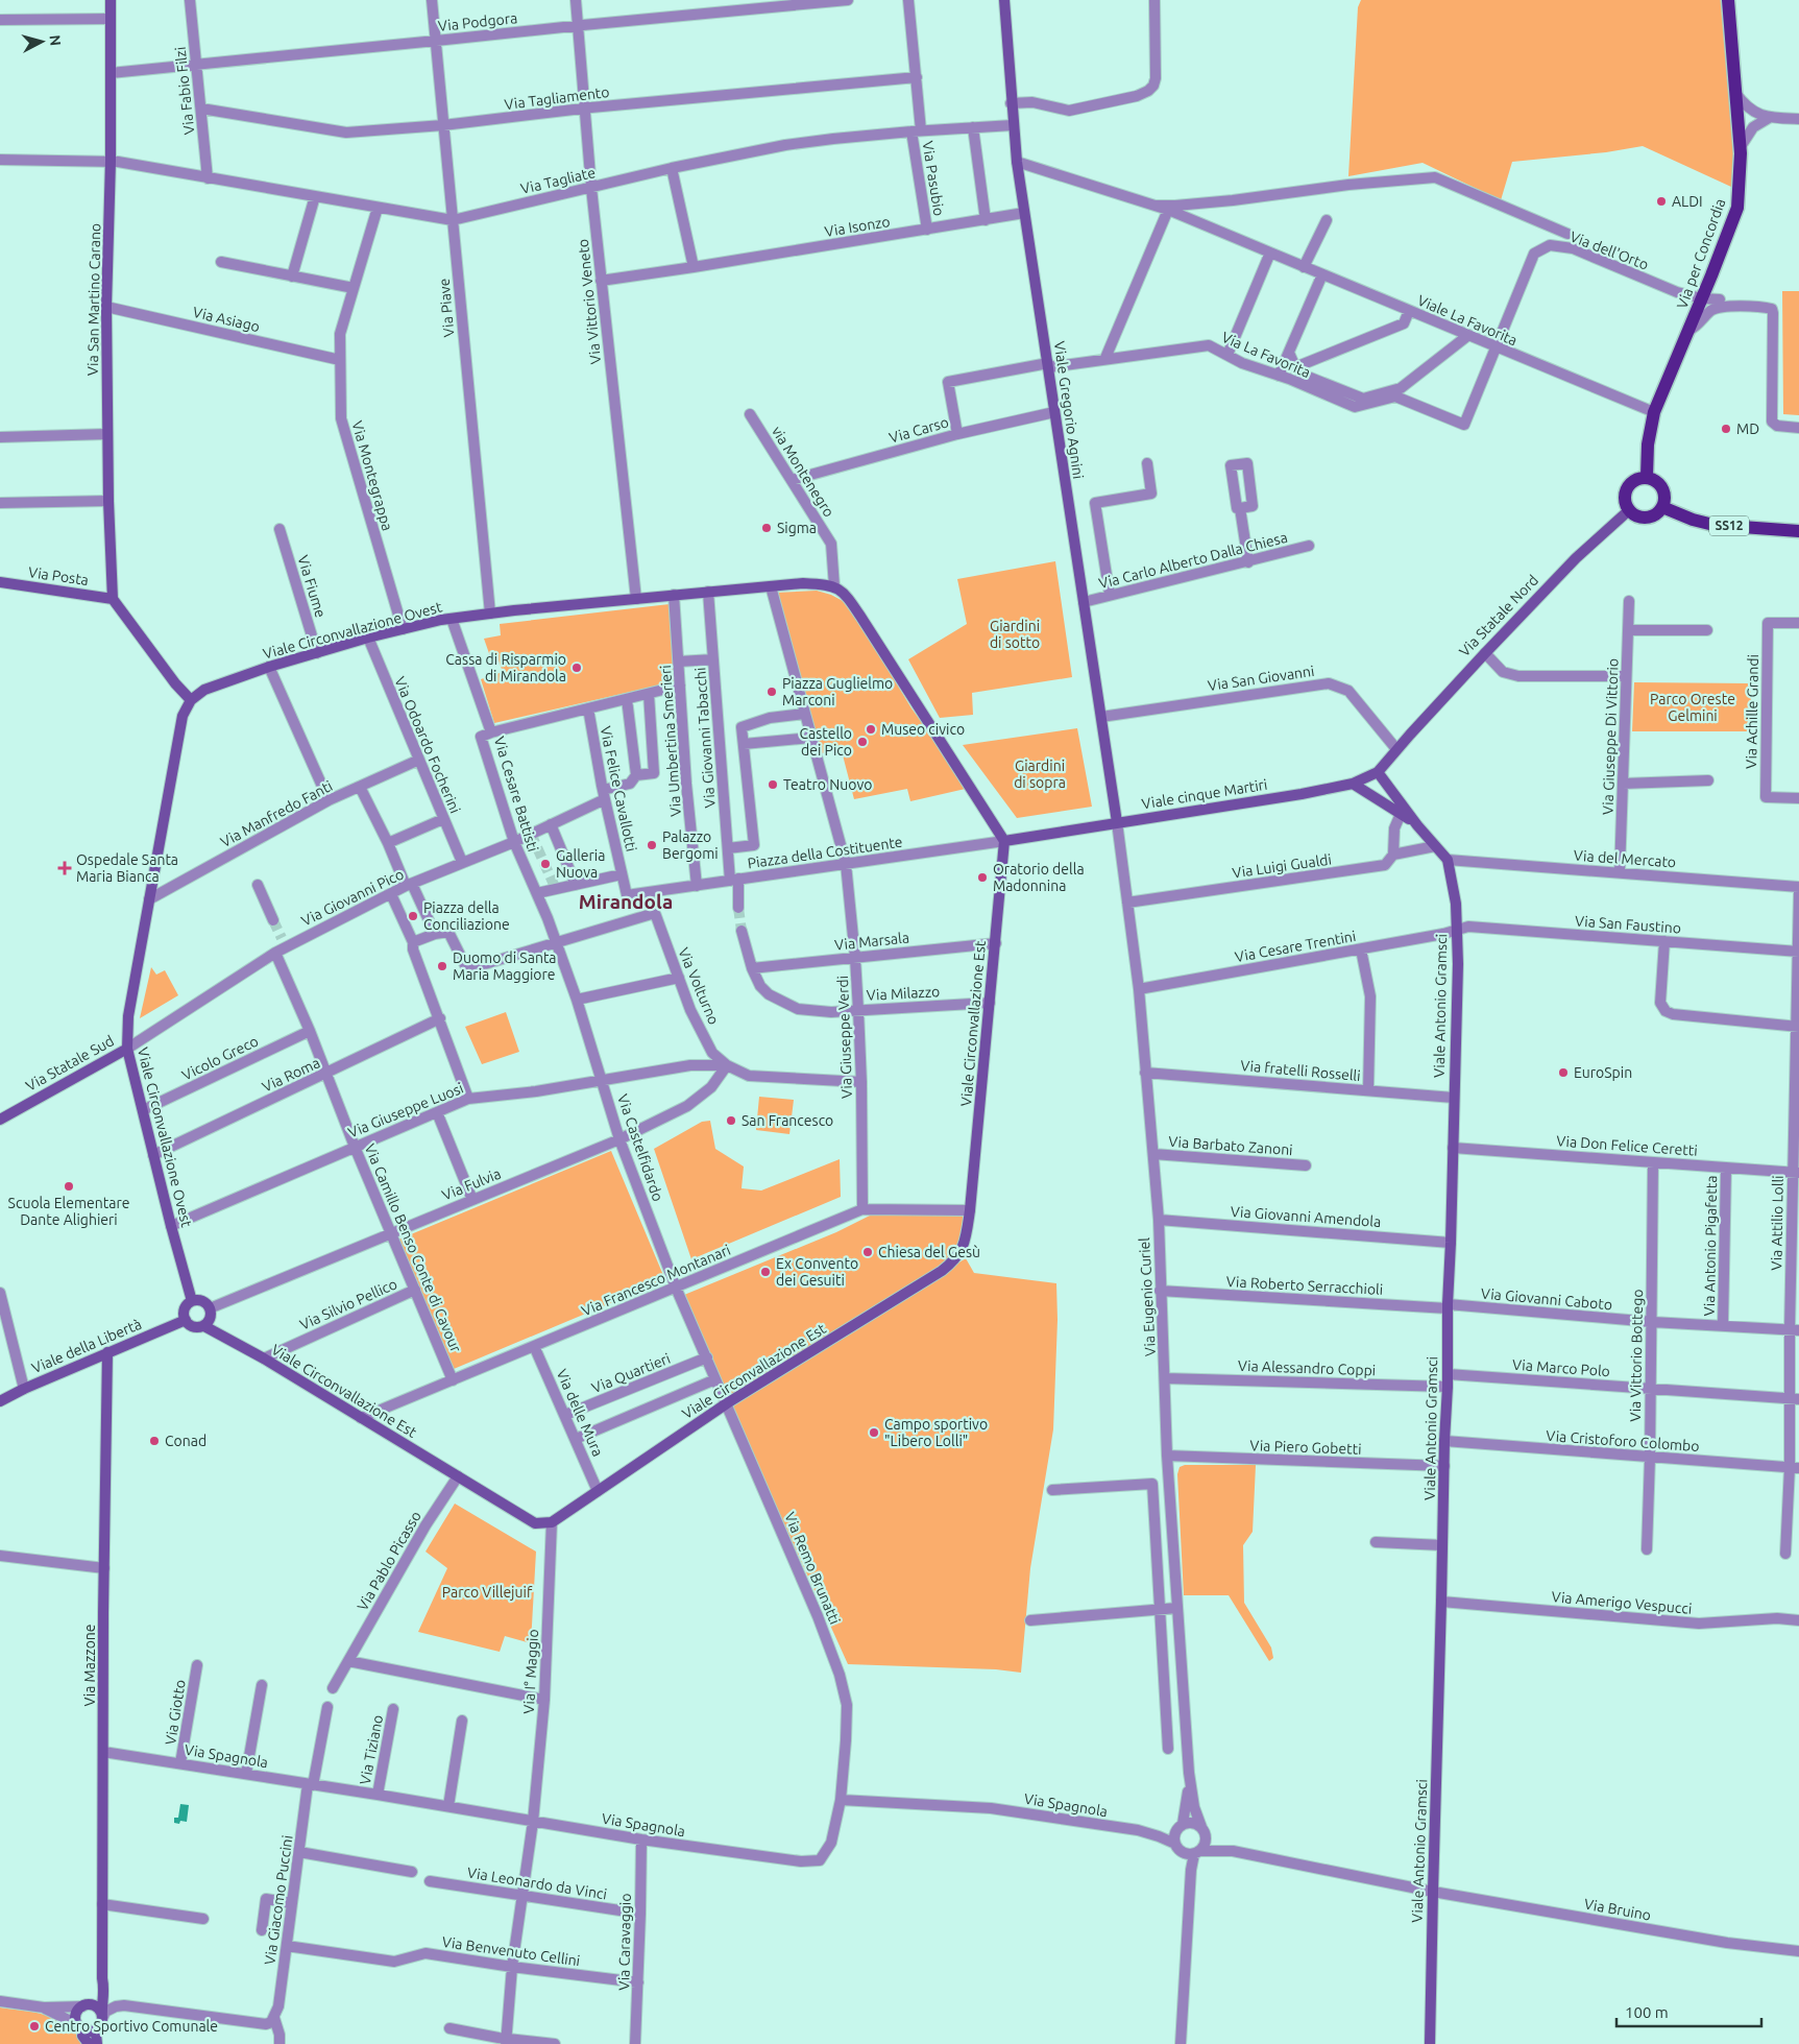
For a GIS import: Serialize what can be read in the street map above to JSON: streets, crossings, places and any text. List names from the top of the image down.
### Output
{
  "streets": {
    "main road": [
      "Via per Concordia",
      "Via San Martino Carano",
      "Viale Gregorio Agnini",
      "SS12",
      "Via Posta",
      "Via Statale Nord",
      "Viale Circonvallazione Ovest",
      "Viale cinque Martiri",
      "Viale Antonio Gramsci",
      "Viale Circonvallazione Est",
      "Via Statale Sud",
      "Viale della Libertà",
      "Via Mazzone"
    ],
    "street": [
      "Via Podgora",
      "Via Fabio Filzi",
      "Via Tagliamento",
      "Via Pasubio",
      "Via Tagliate",
      "Via Isonzo",
      "Via dell'Orto",
      "Via Vittorio Veneto",
      "Via Piave",
      "Via Asiago",
      "Viale La Favorita",
      "Via La Favorita",
      "Via Carso",
      "via Montenegro",
      "Via Montegrappa",
      "Via Carlo Alberto Dalla Chiesa",
      "Via Fiume",
      "Via San Giovanni",
      "Via Achille Grandi",
      "Via Giuseppe Di Vittorio",
      "Via Giovanni Tabacchi",
      "Via Umbertina Smerieri",
      "Via Odoardo Focherini",
      "Via Felice Cavallotti",
      "Via Cesare Battisti",
      "Via Manfredo Fanti",
      "Piazza della Costituente",
      "Via del Mercato",
      "Via Luigi Gualdi",
      "Via Giovanni Pico",
      "Via San Faustino",
      "Via Marsala",
      "Via Cesare Trentini",
      "Via Volturno",
      "Via Milazzo",
      "Via Giuseppe Verdi",
      "Vicolo Greco",
      "Via fratelli Rosselli",
      "Via Roma",
      "Via Giuseppe Luosi",
      "Via Barbato Zanoni",
      "Via Don Felice Ceretti",
      "Via Castelfidardo",
      "Via Fulvia",
      "Via Giovanni Amendola",
      "Via Attilio Lolli",
      "Via Antonio Pigafetta",
      "Via Camillo Benso Conte di Cavour",
      "Via Francesco Montanari",
      "Via Roberto Serracchioli",
      "Via Eugenio Curiel",
      "Via Giovanni Caboto",
      "Via Silvio Pellico",
      "Via Vittorio Bottego",
      "Via Alessandro Coppi",
      "Via Marco Polo",
      "Via Quartieri",
      "Via delle Mura",
      "Via Cristoforo Colombo",
      "Via Piero Gobetti",
      "Via Pablo Picasso",
      "Via Remo Brunatti",
      "Via Amerigo Vespucci",
      "Via I° Maggio",
      "Via Giotto",
      "Via Tiziano",
      "Via Spagnola",
      "Via Leonardo da Vinci",
      "Via Giacomo Puccini",
      "Via Bruino",
      "Via Caravaggio",
      "Via Benvenuto Cellini"
    ]
  },
  "crossings": [
    ["Via Podgora", "Via Fabio Filzi"],
    ["Via Podgora", "Via San Martino Carano"],
    ["Via Podgora", "Via Vittorio Veneto"],
    ["Via Podgora", "Via Piave"],
    ["Via Fabio Filzi", "Via Tagliamento"],
    ["Via Fabio Filzi", "Via Tagliate"],
    ["Via Tagliamento", "Via Pasubio"],
    ["Via Tagliamento", "Via Vittorio Veneto"],
    ["Via Tagliamento", "Via Piave"],
    ["Via Pasubio", "Via Tagliate"],
    ["Via Pasubio", "Via Isonzo"],
    ["Via Tagliate", "Via San Martino Carano"],
    ["Via Tagliate", "Via Vittorio Veneto"],
    ["Via Tagliate", "Via Piave"],
    ["Via Tagliate", "Viale Gregorio Agnini"],
    ["Via Tagliate", "Via Montegrappa"],
    ["Via Isonzo", "Via Vittorio Veneto"],
    ["Via Isonzo", "Viale Gregorio Agnini"],
    ["Via dell'Orto", "Via per Concordia"],
    ["Via dell'Orto", "Viale La Favorita"],
    ["Via dell'Orto", "Via La Favorita"],
    ["Via per Concordia", "Viale La Favorita"],
    ["Via per Concordia", "SS12"],
    ["Via per Concordia", "Via Statale Nord"],
    ["Via San Martino Carano", "Via Asiago"],
    ["Via San Martino Carano", "Via Posta"],
    ["Via Vittorio Veneto", "Viale Circonvallazione Ovest"],
    ["Via Piave", "Viale Circonvallazione Ovest"],
    ["Via Asiago", "Via Montegrappa"],
    ["Viale La Favorita", "Viale Gregorio Agnini"],
    ["Via La Favorita", "Viale Gregorio Agnini"],
    ["Via La Favorita", "Via Carso"],
    ["Viale Gregorio Agnini", "Via Carso"],
    ["Viale Gregorio Agnini", "Via Carlo Alberto Dalla Chiesa"],
    ["Viale Gregorio Agnini", "Via San Giovanni"],
    ["Viale Gregorio Agnini", "Viale cinque Martiri"],
    ["Viale Gregorio Agnini", "Via Eugenio Curiel"],
    ["Via Carso", "via Montenegro"],
    ["via Montenegro", "Viale Circonvallazione Ovest"],
    ["Via Montegrappa", "Viale Circonvallazione Ovest"],
    ["SS12", "Via Statale Nord"],
    ["Via Fiume", "Viale Circonvallazione Ovest"],
    ["Via Statale Nord", "Via San Giovanni"],
    ["Via Statale Nord", "Viale cinque Martiri"],
    ["Viale Circonvallazione Ovest", "Via Giovanni Tabacchi"],
    ["Viale Circonvallazione Ovest", "Via Umbertina Smerieri"],
    ["Viale Circonvallazione Ovest", "Via Odoardo Focherini"],
    ["Viale Circonvallazione Ovest", "Via Cesare Battisti"],
    ["Viale Circonvallazione Ovest", "Via Manfredo Fanti"],
    ["Viale Circonvallazione Ovest", "Via Giovanni Pico"],
    ["Viale Circonvallazione Ovest", "Viale Circonvallazione Est"],
    ["Viale Circonvallazione Ovest", "Vicolo Greco"],
    ["Viale Circonvallazione Ovest", "Via Statale Sud"],
    ["Viale Circonvallazione Ovest", "Via Roma"],
    ["Viale Circonvallazione Ovest", "Via Giuseppe Luosi"],
    ["Viale Circonvallazione Ovest", "Via Fulvia"],
    ["Viale Circonvallazione Ovest", "Viale della Libertà"],
    ["Via San Giovanni", "Viale cinque Martiri"],
    ["Via Giuseppe Di Vittorio", "Via del Mercato"],
    ["Via Giovanni Tabacchi", "Piazza della Costituente"],
    ["Via Umbertina Smerieri", "Piazza della Costituente"],
    ["Via Odoardo Focherini", "Via Manfredo Fanti"],
    ["Via Odoardo Focherini", "Via Giovanni Pico"],
    ["Via Felice Cavallotti", "Piazza della Costituente"],
    ["Via Felice Cavallotti", "Via Giovanni Pico"],
    ["Via Cesare Battisti", "Via Giovanni Pico"],
    ["Via Cesare Battisti", "Via Castelfidardo"],
    ["Viale cinque Martiri", "Piazza della Costituente"],
    ["Viale cinque Martiri", "Viale Circonvallazione Est"],
    ["Viale cinque Martiri", "Via Eugenio Curiel"],
    ["Piazza della Costituente", "Viale Circonvallazione Est"],
    ["Piazza della Costituente", "Via Giuseppe Verdi"],
    ["Via del Mercato", "Viale Antonio Gramsci"],
    ["Via Luigi Gualdi", "Via Eugenio Curiel"],
    ["Via Giovanni Pico", "Via Statale Sud"],
    ["Via Giovanni Pico", "Via Camillo Benso Conte di Cavour"],
    ["Via San Faustino", "Via Cesare Trentini"],
    ["Via San Faustino", "Viale Antonio Gramsci"],
    ["Via San Faustino", "Via Attilio Lolli"],
    ["Via Marsala", "Via Milazzo"],
    ["Via Marsala", "Viale Circonvallazione Est"],
    ["Via Marsala", "Via Giuseppe Verdi"],
    ["Via Cesare Trentini", "Viale Antonio Gramsci"],
    ["Via Cesare Trentini", "Via Eugenio Curiel"],
    ["Via Volturno", "Via Giuseppe Luosi"],
    ["Via Volturno", "Via Fulvia"],
    ["Via Milazzo", "Viale Circonvallazione Est"],
    ["Via Milazzo", "Via Giuseppe Verdi"],
    ["Viale Antonio Gramsci", "Via fratelli Rosselli"],
    ["Viale Antonio Gramsci", "Via Don Felice Ceretti"],
    ["Viale Antonio Gramsci", "Via Giovanni Amendola"],
    ["Viale Antonio Gramsci", "Via Roberto Serracchioli"],
    ["Viale Antonio Gramsci", "Via Giovanni Caboto"],
    ["Viale Antonio Gramsci", "Via Alessandro Coppi"],
    ["Viale Antonio Gramsci", "Via Marco Polo"],
    ["Viale Antonio Gramsci", "Via Cristoforo Colombo"],
    ["Viale Antonio Gramsci", "Via Piero Gobetti"],
    ["Viale Antonio Gramsci", "Via Amerigo Vespucci"],
    ["Viale Antonio Gramsci", "Via Bruino"],
    ["Viale Circonvallazione Est", "Via Fulvia"],
    ["Viale Circonvallazione Est", "Via Francesco Montanari"],
    ["Viale Circonvallazione Est", "Via Silvio Pellico"],
    ["Viale Circonvallazione Est", "Viale della Libertà"],
    ["Viale Circonvallazione Est", "Via delle Mura"],
    ["Viale Circonvallazione Est", "Via Pablo Picasso"],
    ["Viale Circonvallazione Est", "Via Remo Brunatti"],
    ["Viale Circonvallazione Est", "Via I° Maggio"],
    ["Via Giuseppe Verdi", "Via Francesco Montanari"],
    ["Vicolo Greco", "Via Camillo Benso Conte di Cavour"],
    ["Via fratelli Rosselli", "Via Eugenio Curiel"],
    ["Via Roma", "Via Camillo Benso Conte di Cavour"],
    ["Via Giuseppe Luosi", "Via Castelfidardo"],
    ["Via Giuseppe Luosi", "Via Fulvia"],
    ["Via Giuseppe Luosi", "Via Camillo Benso Conte di Cavour"],
    ["Via Barbato Zanoni", "Via Eugenio Curiel"],
    ["Via Don Felice Ceretti", "Via Attilio Lolli"],
    ["Via Don Felice Ceretti", "Via Antonio Pigafetta"],
    ["Via Don Felice Ceretti", "Via Vittorio Bottego"],
    ["Via Castelfidardo", "Via Fulvia"],
    ["Via Castelfidardo", "Via Francesco Montanari"],
    ["Via Castelfidardo", "Via Quartieri"],
    ["Via Castelfidardo", "Via Remo Brunatti"],
    ["Via Fulvia", "Via Camillo Benso Conte di Cavour"],
    ["Via Fulvia", "Viale della Libertà"],
    ["Via Giovanni Amendola", "Via Eugenio Curiel"],
    ["Via Attilio Lolli", "Via Giovanni Caboto"],
    ["Via Attilio Lolli", "Via Marco Polo"],
    ["Via Attilio Lolli", "Via Cristoforo Colombo"],
    ["Via Antonio Pigafetta", "Via Giovanni Caboto"],
    ["Via Camillo Benso Conte di Cavour", "Via Francesco Montanari"],
    ["Via Camillo Benso Conte di Cavour", "Via Silvio Pellico"],
    ["Via Francesco Montanari", "Via delle Mura"],
    ["Via Roberto Serracchioli", "Via Eugenio Curiel"],
    ["Via Roberto Serracchioli", "Via Giovanni Caboto"],
    ["Via Eugenio Curiel", "Via Alessandro Coppi"],
    ["Via Eugenio Curiel", "Via Piero Gobetti"],
    ["Via Eugenio Curiel", "Via Spagnola"],
    ["Via Giovanni Caboto", "Via Vittorio Bottego"],
    ["Viale della Libertà", "Via Mazzone"],
    ["Via Vittorio Bottego", "Via Marco Polo"],
    ["Via Vittorio Bottego", "Via Cristoforo Colombo"],
    ["Via Quartieri", "Via delle Mura"],
    ["Via Quartieri", "Via Remo Brunatti"],
    ["Via Remo Brunatti", "Via Spagnola"],
    ["Via Mazzone", "Via Spagnola"],
    ["Via I° Maggio", "Via Spagnola"],
    ["Via I° Maggio", "Via Leonardo da Vinci"],
    ["Via I° Maggio", "Via Benvenuto Cellini"],
    ["Via Giotto", "Via Spagnola"],
    ["Via Tiziano", "Via Spagnola"],
    ["Via Spagnola", "Via Giacomo Puccini"],
    ["Via Spagnola", "Via Caravaggio"],
    ["Via Leonardo da Vinci", "Via Caravaggio"],
    ["Via Giacomo Puccini", "Via Benvenuto Cellini"],
    ["Via Caravaggio", "Via Benvenuto Cellini"]
  ],
  "districts": ["Mirandola"],
  "parks": [
    "Giardini di sotto",
    "Parco Oreste Gelmini",
    "Giardini di sopra",
    "Parco Villejuif"
  ],
  "places": {
    "other": [
      "ALDI",
      "MD",
      "Sigma",
      "Cassa di Risparmio di Mirandola",
      "Piazza Guglielmo Marconi",
      "Museo civico",
      "Castello dei Pico",
      "Teatro Nuovo",
      "Palazzo Bergomi",
      "Galleria Nuova",
      "Oratorio della Madonnina",
      "Piazza della Conciliazione",
      "Duomo di Santa Maria Maggiore",
      "EuroSpin",
      "San Francesco",
      "Scuola Elementare Dante Alighieri",
      "Chiesa del Gesù",
      "Ex Convento dei Gesuiti",
      "Campo sportivo \"Libero Lolli\"",
      "Conad",
      "Centro Sportivo Comunale"
    ],
    "health": ["Ospedale Santa Maria Bianca"]
  },
  "scale_bar": "100 m",
  "north": "right"
}
